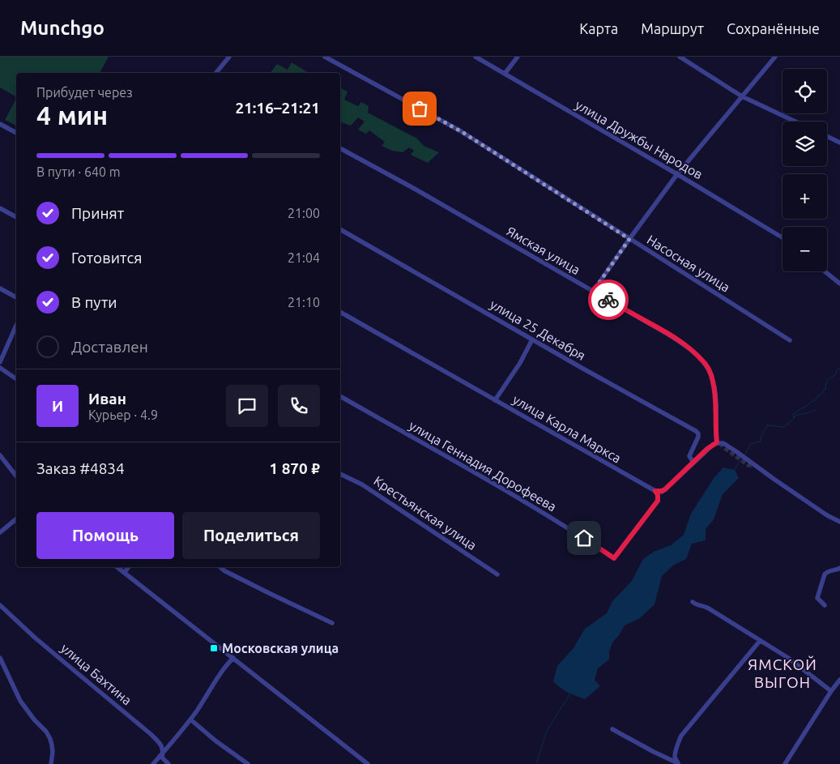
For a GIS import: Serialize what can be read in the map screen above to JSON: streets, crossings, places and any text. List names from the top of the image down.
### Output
{
  "streets": {
    "street": [
      "улица Дружбы Народов",
      "Ямская улица",
      "Насосная улица",
      "улица 25 Декабря",
      "улица Карла Маркса",
      "улица Геннадия Дорофеева",
      "Крестьянская улица",
      "улица Бахтина"
    ]
  },
  "crossings": [
    ["улица Карла Маркса", "улица Геннадия Дорофеева"]
  ],
  "districts": ["ЯМСКОЙ ВЫГОН"],
  "places": {
    "transit": ["Московская улица"]
  },
  "page": {
    "header": "Munchgo",
    "nav": ["Карта", "Маршрут", "Сохранённые"],
    "map_buttons": ["+", "−"],
    "heading": ["4 мин", "Прибудет через", "21:16–21:21"],
    "panel": [
      "Иван",
      "Курьер · 4.9",
      "Заказ #4834",
      "1 870 ₽"
    ],
    "bar": "В пути · 640 m",
    "list": [
      ["Принят", "21:00"],
      ["Готовится", "21:04"],
      ["В пути", "21:10"],
      "Доставлен"
    ],
    "round": "И",
    "buttons": ["Помощь", "Поделиться"]
  }
}
